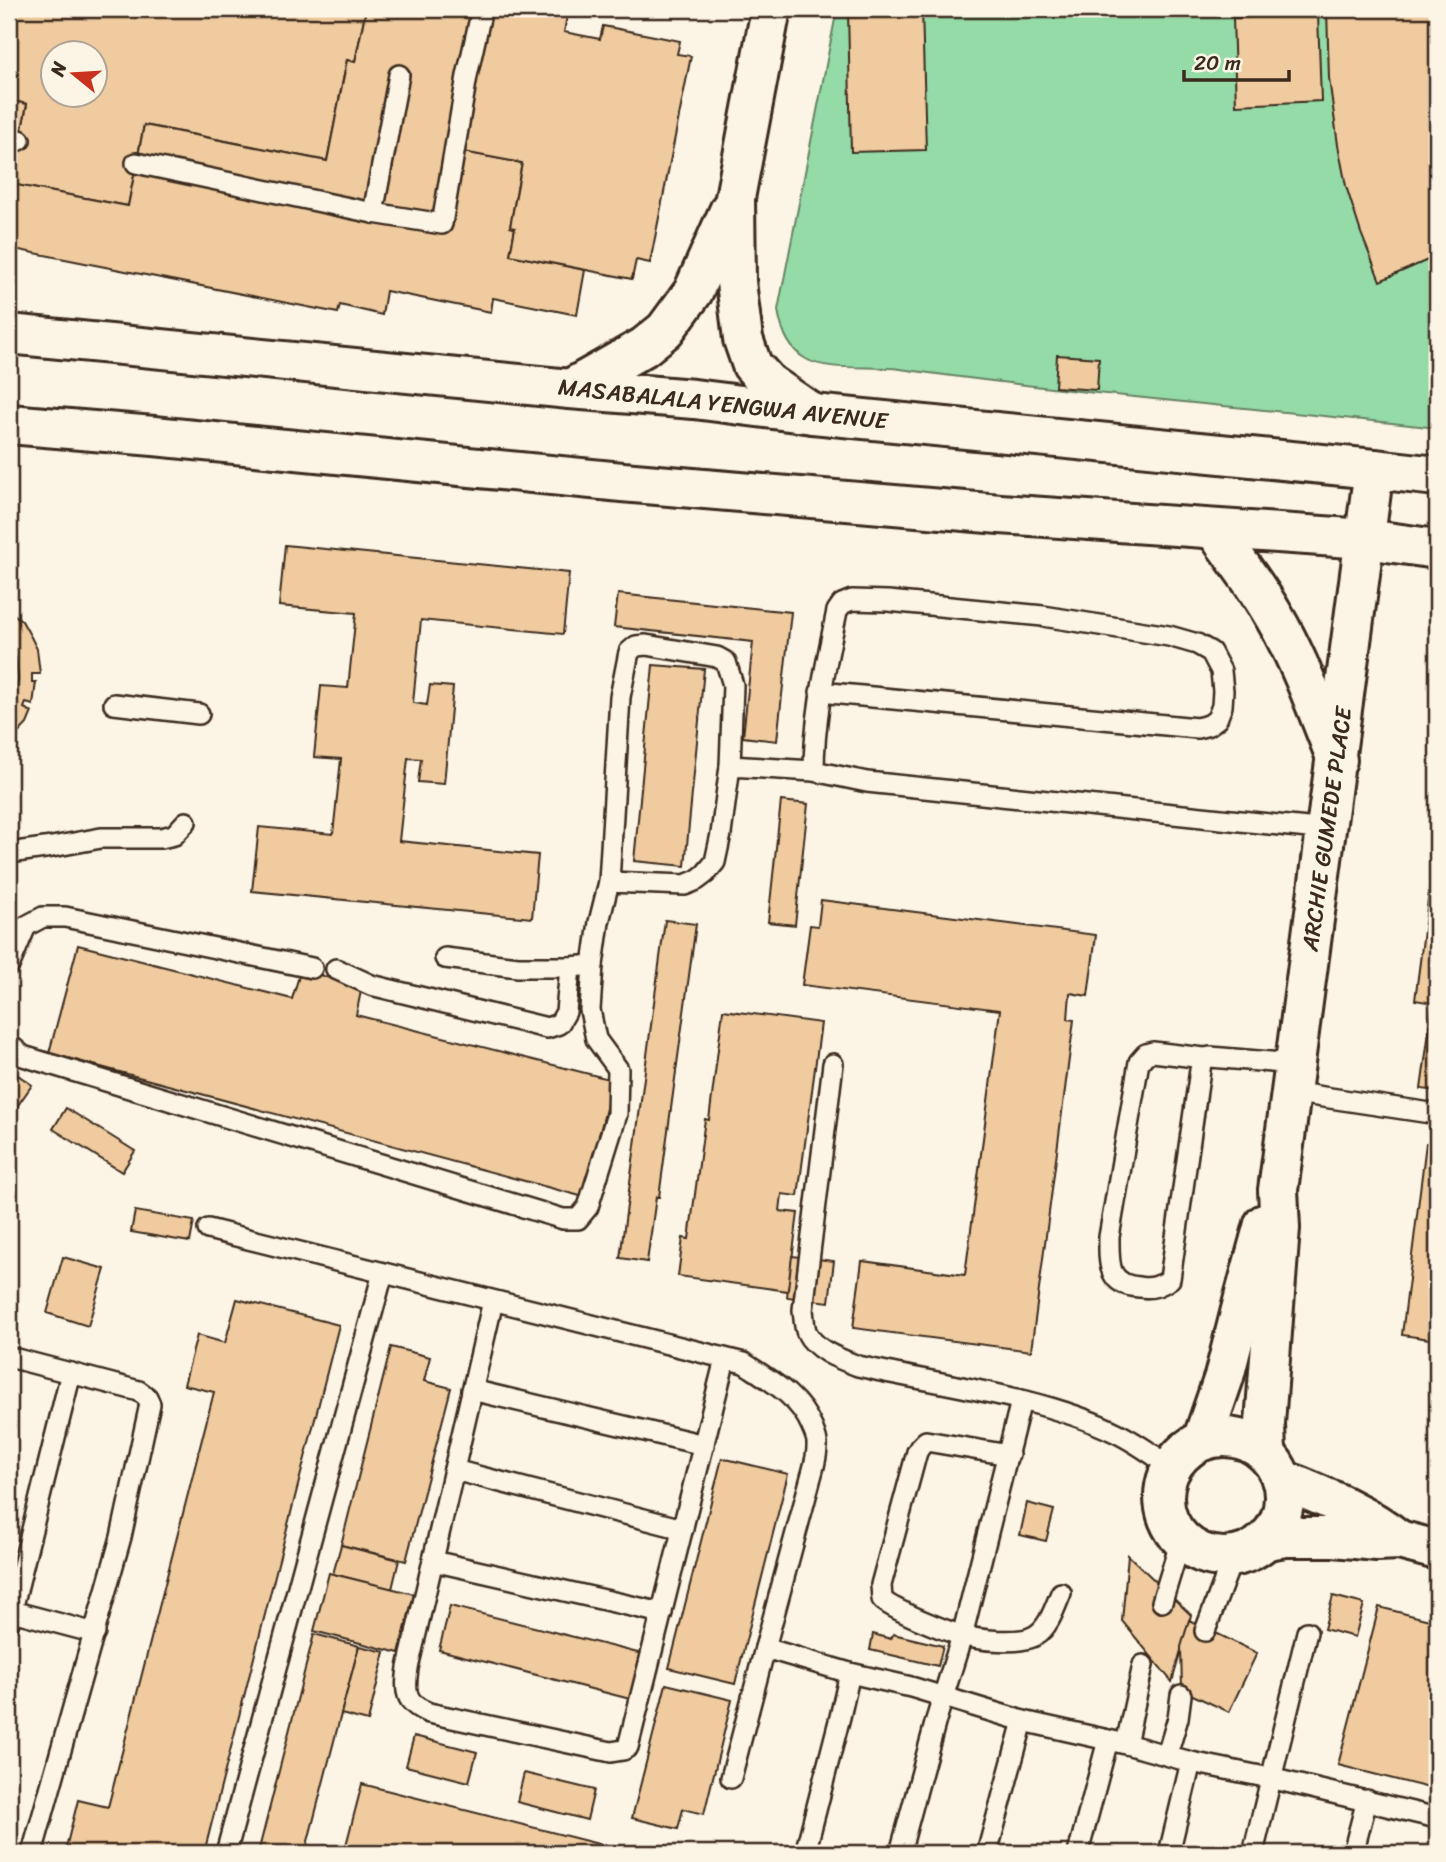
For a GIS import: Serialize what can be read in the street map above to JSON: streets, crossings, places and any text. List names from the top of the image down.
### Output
{
  "streets": {
    "main road": ["MASABALALA YENGWA AVENUE", "ARCHIE GUMEDE PLACE"]
  },
  "crossings": [
    ["MASABALALA YENGWA AVENUE", "ARCHIE GUMEDE PLACE"]
  ],
  "scale_bar": "20 m",
  "north": "left"
}
